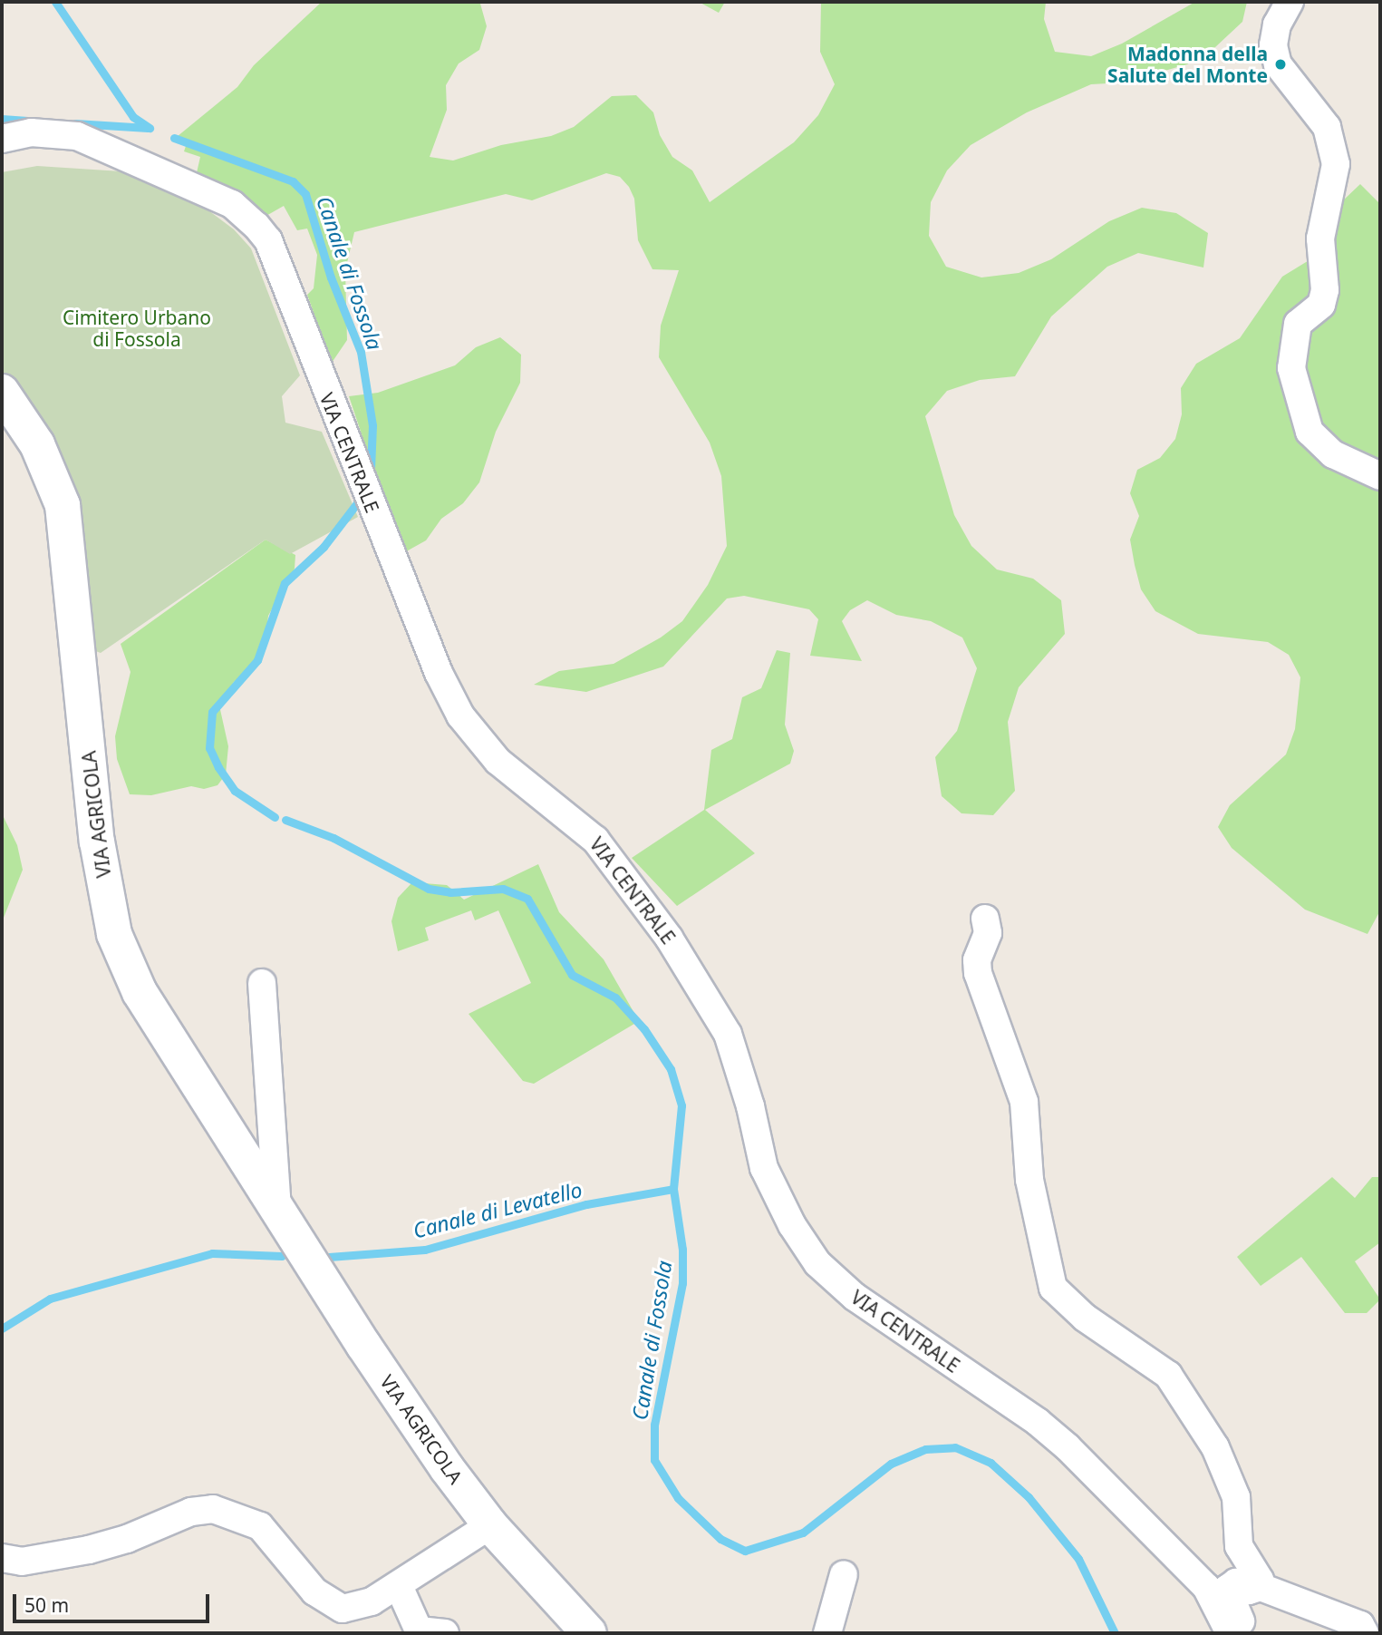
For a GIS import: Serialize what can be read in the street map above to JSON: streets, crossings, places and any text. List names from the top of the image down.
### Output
{
  "streets": {
    "street": ["VIA CENTRALE", "VIA AGRICOLA"]
  },
  "water": ["Canale di Fossola", "Canale di Levatello"],
  "parks": ["Cimitero Urbano di Fossola"],
  "places": ["Madonna della Salute del Monte"],
  "scale_bar": "50 m"
}
